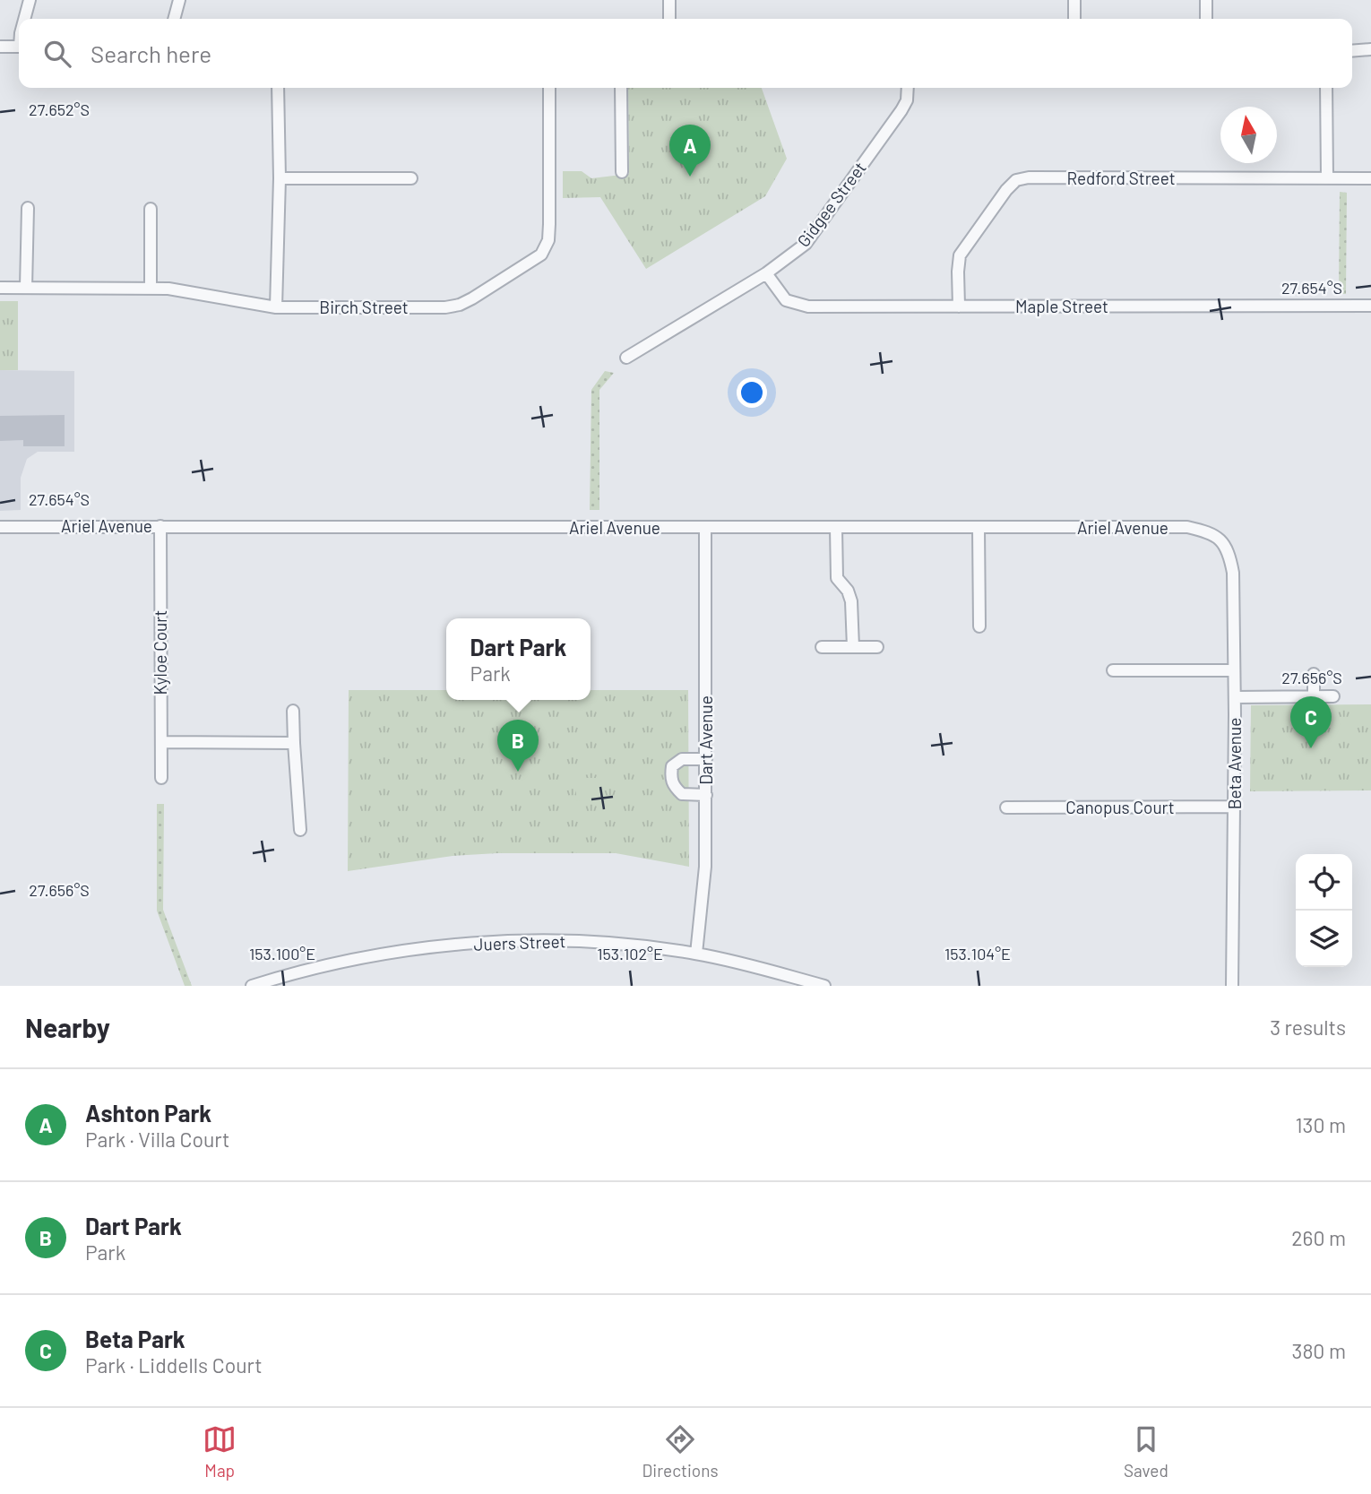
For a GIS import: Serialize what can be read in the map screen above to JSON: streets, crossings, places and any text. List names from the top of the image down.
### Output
{
  "streets": {
    "street": [
      "Redford Street",
      "Gidgee Street",
      "Maple Street",
      "Birch Street",
      "Ariel Avenue",
      "Kyloe Court",
      "Dart Avenue",
      "Beta Avenue",
      "Canopus Court",
      "Juers Street"
    ]
  },
  "crossings": [
    ["Redford Street", "Maple Street"],
    ["Gidgee Street", "Maple Street"],
    ["Ariel Avenue", "Kyloe Court"],
    ["Ariel Avenue", "Dart Avenue"],
    ["Ariel Avenue", "Beta Avenue"],
    ["Dart Avenue", "Juers Street"],
    ["Beta Avenue", "Canopus Court"]
  ],
  "north": "top",
  "page": {
    "search": "Search here",
    "pins": ["A", "C", "B"],
    "popup": ["Dart Park", "Park"],
    "heading": ["Nearby", "3 results"],
    "list": [
      {
        "mark": "A",
        "name": "Ashton Park",
        "note": "Park · Villa Court",
        "value": "130 m"
      },
      {
        "mark": "B",
        "name": "Dart Park",
        "note": "Park",
        "value": "260 m"
      },
      {
        "mark": "C",
        "name": "Beta Park",
        "note": "Park · Liddells Court",
        "value": "380 m"
      }
    ],
    "nav": ["Map", "Directions", "Saved"]
  },
  "coordinates": [
    "27.652°S",
    "27.654°S",
    "27.656°S",
    "153.100°E",
    "153.102°E",
    "153.104°E"
  ]
}
